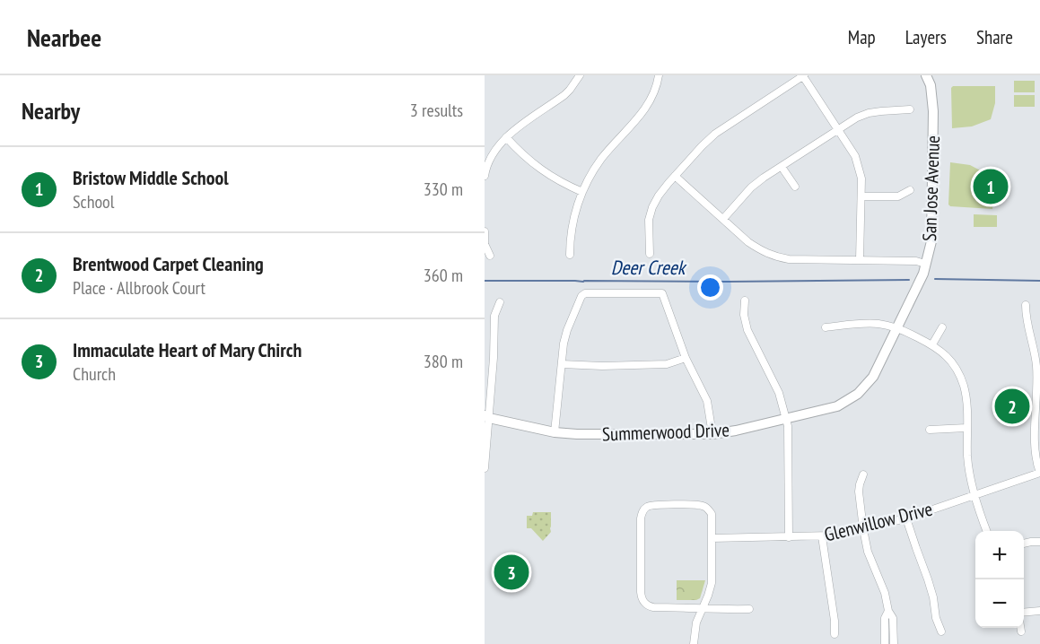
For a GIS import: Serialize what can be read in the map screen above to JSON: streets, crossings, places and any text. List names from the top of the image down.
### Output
{
  "streets": {
    "street": ["San Jose Avenue", "Summerwood Drive", "Glenwillow Drive"]
  },
  "crossings": [
    ["San Jose Avenue", "Summerwood Drive"]
  ],
  "water": ["Deer Creek"],
  "page": {
    "header": "Nearbee",
    "nav": ["Map", "Layers", "Share"],
    "heading": ["Nearby", "3 results"],
    "list": [
      {
        "mark": "1",
        "name": "Bristow Middle School",
        "note": "School",
        "value": "330 m"
      },
      {
        "mark": "2",
        "name": "Brentwood Carpet Cleaning",
        "note": "Place · Allbrook Court",
        "value": "360 m"
      },
      {
        "mark": "3",
        "name": "Immaculate Heart of Mary Chirch",
        "note": "Church",
        "value": "380 m"
      }
    ],
    "pins": ["1", "2", "3"],
    "map_buttons": ["+", "−"]
  }
}
